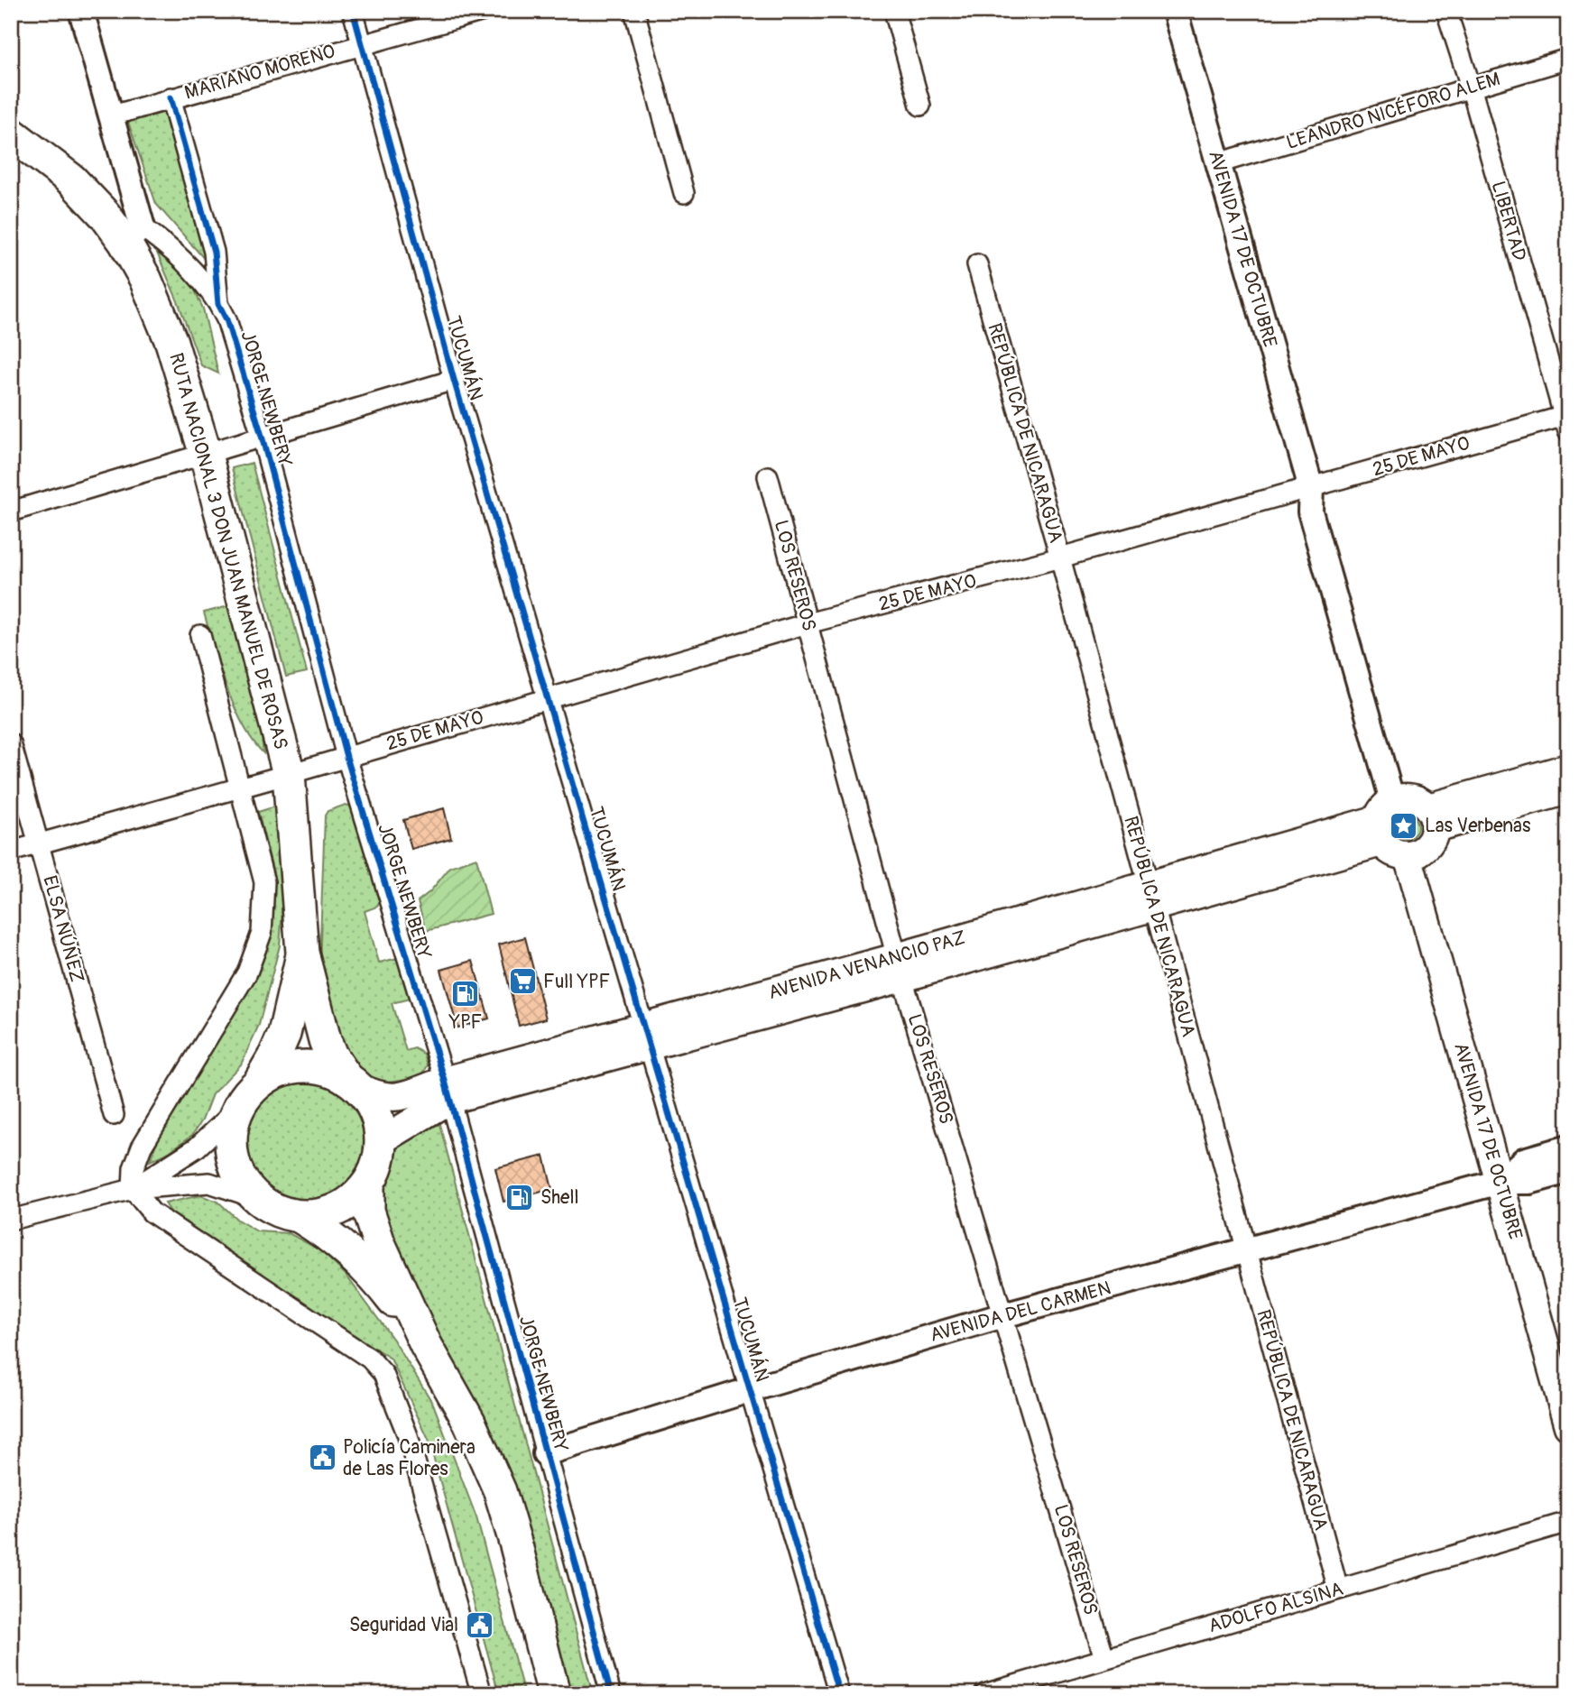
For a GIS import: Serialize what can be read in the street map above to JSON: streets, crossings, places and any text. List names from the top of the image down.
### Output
{
  "streets": {
    "highway": ["RUTA NACIONAL 3 DON JUAN MANUEL DE ROSAS"],
    "main road": ["AVENIDA 17 DE OCTUBRE", "AVENIDA VENANCIO PAZ"],
    "street": [
      "MARIANO MORENO",
      "LEANDRO NICÉFORO ALEM",
      "LIBERTAD",
      "TUCUMÁN",
      "JORGE NEWBERY",
      "REPÚBLICA DE NICARAGUA",
      "25 DE MAYO",
      "LOS RESEROS",
      "ELSA NÚÑEZ",
      "AVENIDA DEL CARMEN",
      "ADOLFO ALSINA"
    ]
  },
  "crossings": [
    ["MARIANO MORENO", "TUCUMÁN"],
    ["MARIANO MORENO", "JORGE NEWBERY"],
    ["LEANDRO NICÉFORO ALEM", "LIBERTAD"],
    ["LEANDRO NICÉFORO ALEM", "AVENIDA 17 DE OCTUBRE"],
    ["LIBERTAD", "25 DE MAYO"],
    ["AVENIDA 17 DE OCTUBRE", "25 DE MAYO"],
    ["AVENIDA 17 DE OCTUBRE", "AVENIDA VENANCIO PAZ"],
    ["AVENIDA 17 DE OCTUBRE", "AVENIDA DEL CARMEN"],
    ["TUCUMÁN", "25 DE MAYO"],
    ["TUCUMÁN", "AVENIDA VENANCIO PAZ"],
    ["TUCUMÁN", "AVENIDA DEL CARMEN"],
    ["JORGE NEWBERY", "25 DE MAYO"],
    ["JORGE NEWBERY", "AVENIDA VENANCIO PAZ"],
    ["JORGE NEWBERY", "AVENIDA DEL CARMEN"],
    ["REPÚBLICA DE NICARAGUA", "25 DE MAYO"],
    ["REPÚBLICA DE NICARAGUA", "AVENIDA VENANCIO PAZ"],
    ["REPÚBLICA DE NICARAGUA", "AVENIDA DEL CARMEN"],
    ["REPÚBLICA DE NICARAGUA", "ADOLFO ALSINA"],
    ["25 DE MAYO", "RUTA NACIONAL 3 DON JUAN MANUEL DE ROSAS"],
    ["25 DE MAYO", "LOS RESEROS"],
    ["25 DE MAYO", "ELSA NÚÑEZ"],
    ["RUTA NACIONAL 3 DON JUAN MANUEL DE ROSAS", "AVENIDA VENANCIO PAZ"],
    ["LOS RESEROS", "AVENIDA VENANCIO PAZ"],
    ["LOS RESEROS", "AVENIDA DEL CARMEN"],
    ["LOS RESEROS", "ADOLFO ALSINA"]
  ],
  "places": {
    "place": ["Las Verbenas"],
    "supermarket": ["Full YPF"],
    "fuel station": ["YPF", "Shell"],
    "public building": ["Policía Caminera de Las Flores", "Seguridad Vial"]
  }
}
